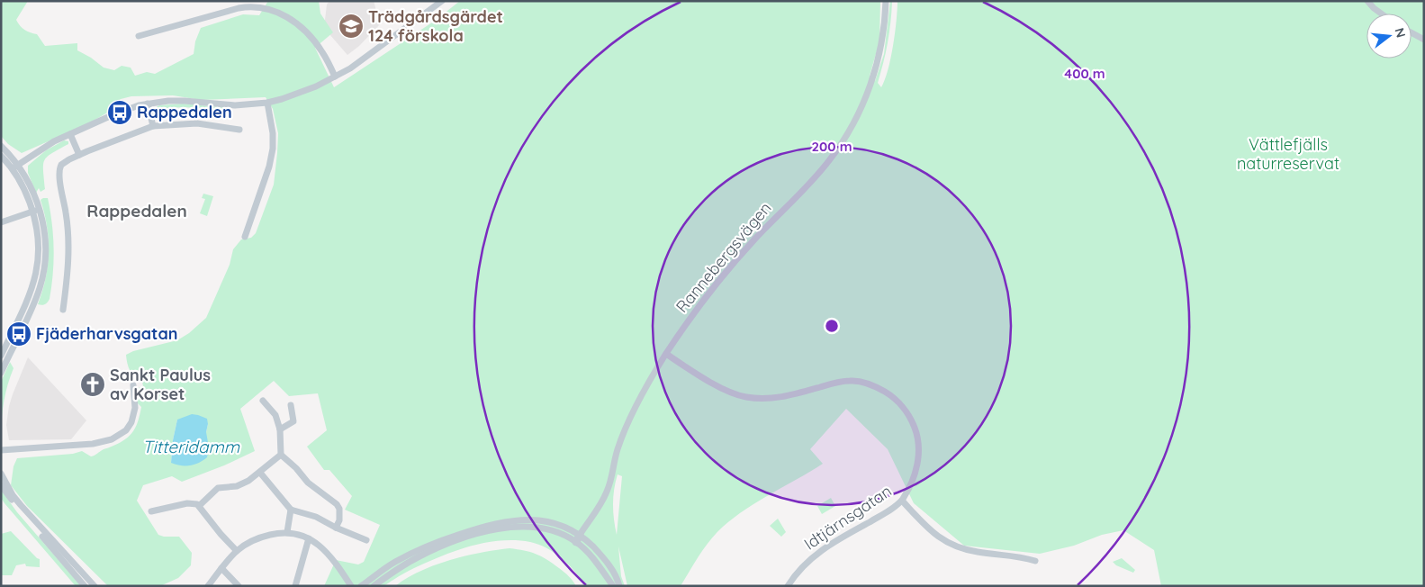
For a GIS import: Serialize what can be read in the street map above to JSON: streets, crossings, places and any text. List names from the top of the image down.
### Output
{
  "streets": {
    "street": ["Rannebergsvägen", "Idtjärnsgatan"]
  },
  "crossings": [
    ["Rannebergsvägen", "Idtjärnsgatan"]
  ],
  "districts": ["Rappedalen"],
  "water": ["Titteridamm"],
  "parks": ["Vättlefjälls naturreservat"],
  "places": {
    "school or university": ["Trädgårdsgärdet 124 förskola"],
    "bus stop": ["Rappedalen", "Fjäderharvsgatan"],
    "church": ["Sankt Paulus av Korset"]
  },
  "north": "right",
  "rings": ["400 m", "200 m"]
}
